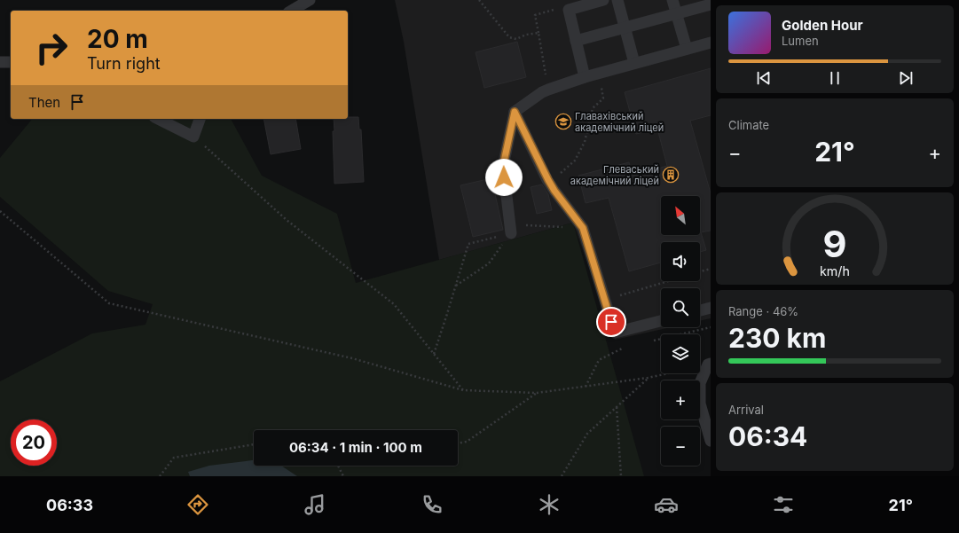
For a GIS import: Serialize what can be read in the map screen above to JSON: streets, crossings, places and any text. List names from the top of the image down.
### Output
{
  "places": {
    "school or university": ["Главахівський академічний ліцей"],
    "building": ["Глеваський академічний ліцей"]
  },
  "north": "top left",
  "page": {
    "turn": ["20 m", "Turn right"],
    "song": ["Golden Hour", "Lumen"],
    "then": "Then",
    "tile": [
      "Climate",
      ["Range · 46%", "230 km"],
      ["Arrival", "06:34"]
    ],
    "heat": ["−", "21°", "+"],
    "map_buttons": ["+", "−"],
    "limit": "20",
    "trip": "06:34 · 1 min · 100 m",
    "tabs": ["06:33", "21°"],
    "gauge": ["9", "km/h"]
  }
}
